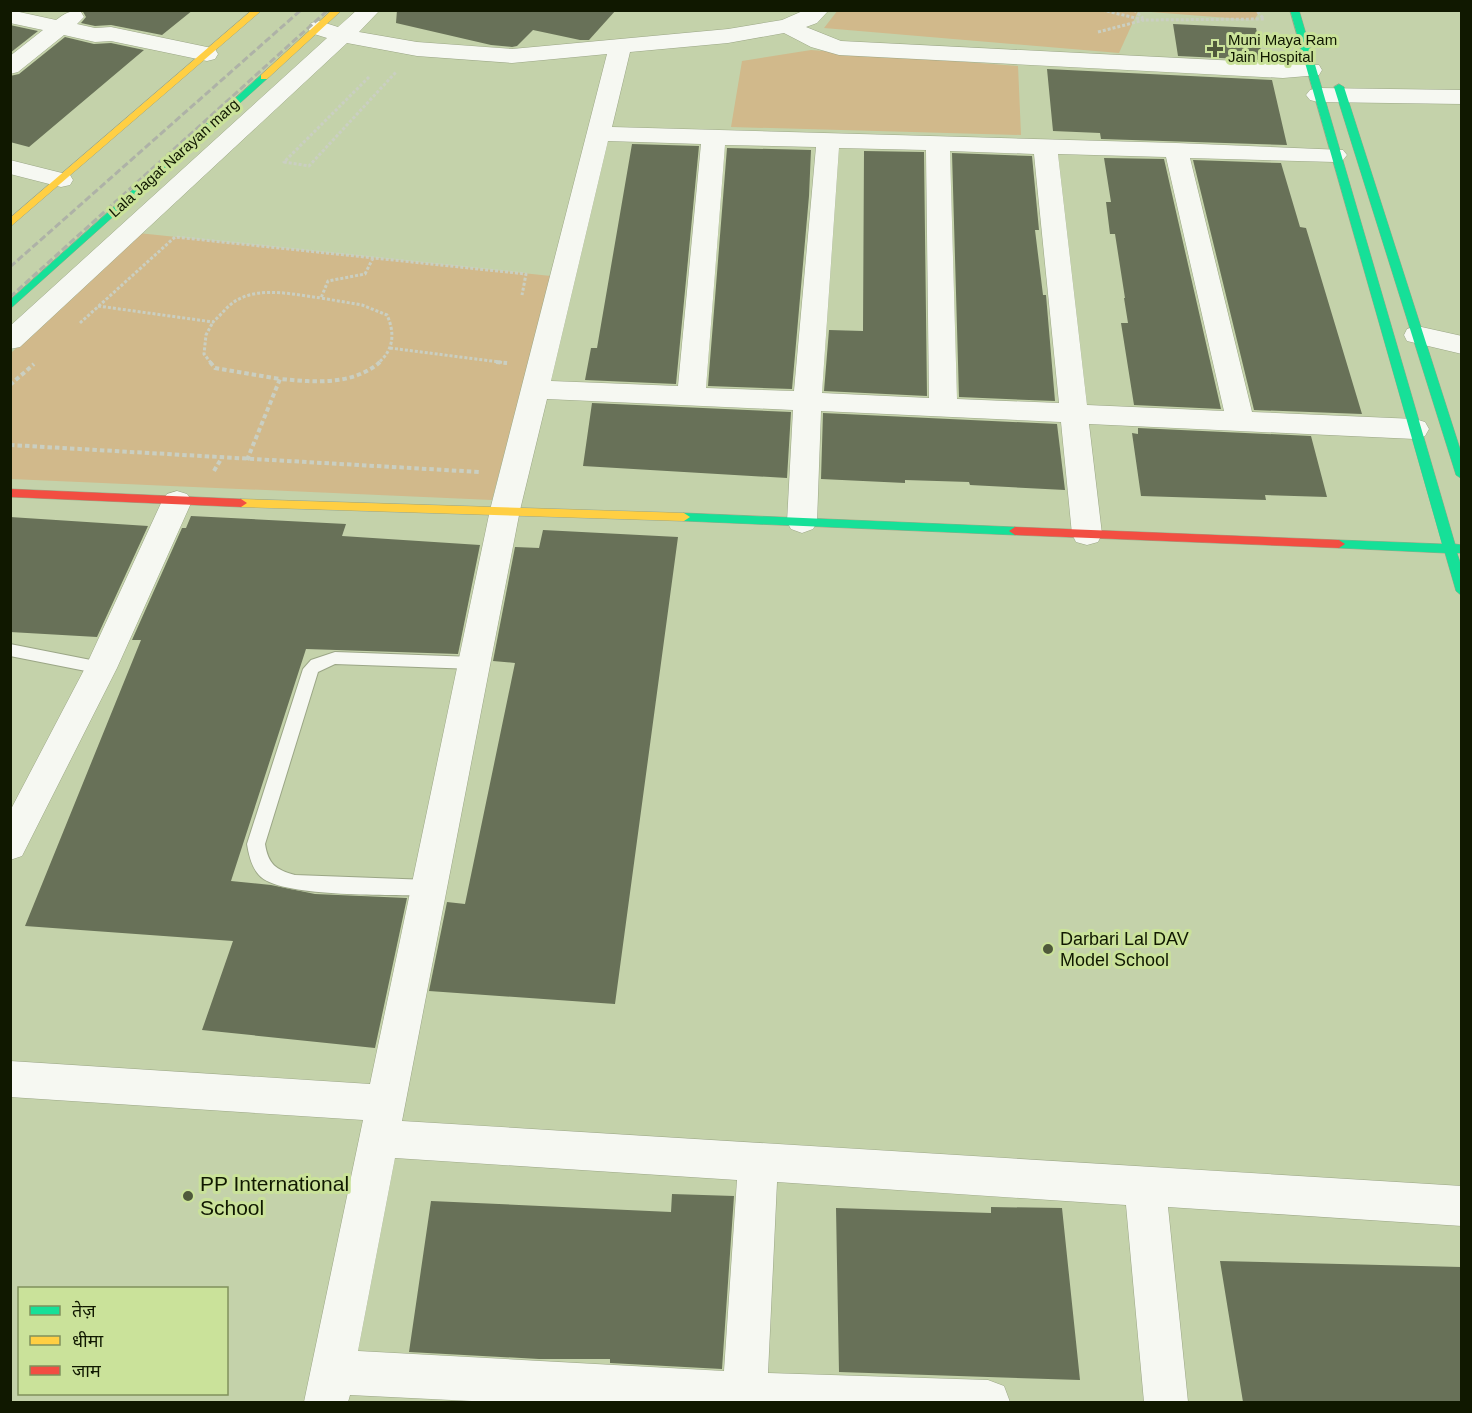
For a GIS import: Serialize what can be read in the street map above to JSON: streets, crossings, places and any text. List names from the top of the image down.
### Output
{
  "streets": {
    "street": ["Lala Jagat Narayan marg"]
  },
  "places": {
    "health": ["Muni Maya Ram Jain Hospital"],
    "other": ["Darbari Lal DAV Model School", "PP International School"]
  },
  "legend": ["तेज़", "धीमा", "जाम"]
}
